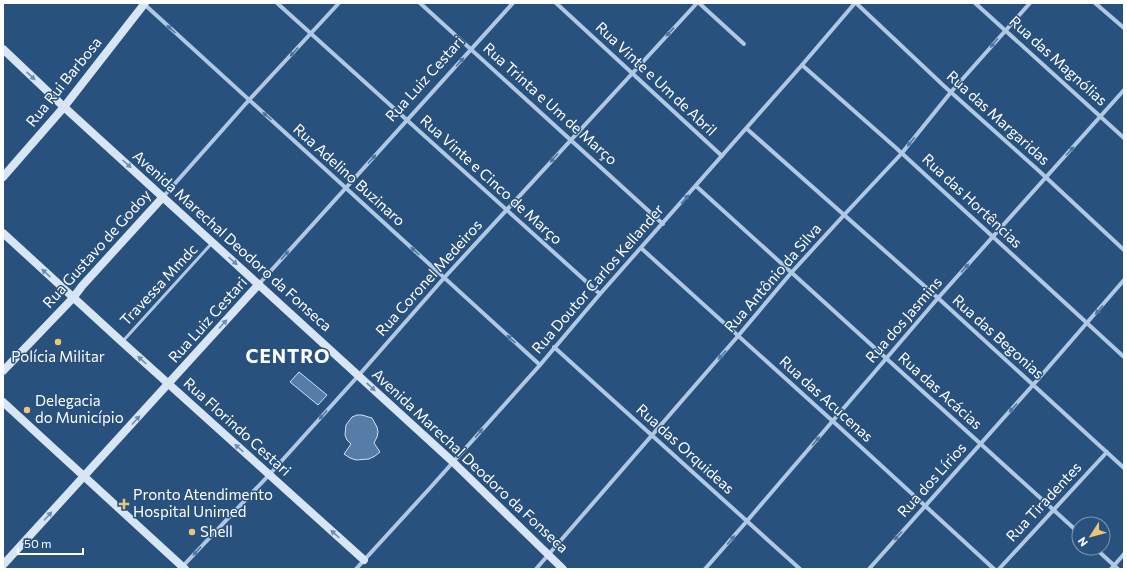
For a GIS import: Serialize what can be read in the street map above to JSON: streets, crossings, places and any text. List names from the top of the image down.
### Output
{
  "streets": {
    "street": [
      "Rua das Magnólias",
      "Rua Luiz Cestari",
      "Rua Vinte e Um de Abril",
      "Rua Rui Barbosa",
      "Rua Trinta e Um de Março",
      "Rua das Margaridas",
      "Rua Adelino Buzinaro",
      "Rua Vinte e Cinco de Março",
      "Rua das Hortências",
      "Avenida Marechal Deodoro da Fonseca",
      "Rua Gustavo de Godoy",
      "Rua Coronel Medeiros",
      "Rua Antônio da Silva",
      "Rua Doutor Carlos Kellander",
      "Rua dos Jasmins",
      "Rua das Begonias",
      "Rua das Acácias",
      "Rua das Acucenas",
      "Rua Florindo Cestari",
      "Rua das Orquideas",
      "Rua dos Lírios",
      "Rua Tiradentes"
    ],
    "lane": ["Travessa Mmdc"]
  },
  "crossings": [
    ["Rua das Magnólias", "Rua Antônio da Silva"],
    ["Rua das Magnólias", "Rua dos Jasmins"],
    ["Rua Luiz Cestari", "Rua Trinta e Um de Março"],
    ["Rua Luiz Cestari", "Rua Adelino Buzinaro"],
    ["Rua Luiz Cestari", "Rua Vinte e Cinco de Março"],
    ["Rua Luiz Cestari", "Avenida Marechal Deodoro da Fonseca"],
    ["Rua Luiz Cestari", "Rua Florindo Cestari"],
    ["Rua Vinte e Um de Abril", "Rua Coronel Medeiros"],
    ["Rua Vinte e Um de Abril", "Rua Doutor Carlos Kellander"],
    ["Rua Rui Barbosa", "Rua Adelino Buzinaro"],
    ["Rua Rui Barbosa", "Avenida Marechal Deodoro da Fonseca"],
    ["Rua Trinta e Um de Março", "Rua Coronel Medeiros"],
    ["Rua Trinta e Um de Março", "Rua Doutor Carlos Kellander"],
    ["Rua das Margaridas", "Rua Antônio da Silva"],
    ["Rua das Margaridas", "Rua Doutor Carlos Kellander"],
    ["Rua das Margaridas", "Rua dos Jasmins"],
    ["Rua Adelino Buzinaro", "Rua Gustavo de Godoy"],
    ["Rua Adelino Buzinaro", "Rua Coronel Medeiros"],
    ["Rua Adelino Buzinaro", "Rua Doutor Carlos Kellander"],
    ["Rua Vinte e Cinco de Março", "Rua Gustavo de Godoy"],
    ["Rua Vinte e Cinco de Março", "Rua Coronel Medeiros"],
    ["Rua Vinte e Cinco de Março", "Rua Doutor Carlos Kellander"],
    ["Rua das Hortências", "Rua Antônio da Silva"],
    ["Rua das Hortências", "Rua Doutor Carlos Kellander"],
    ["Rua das Hortências", "Rua dos Jasmins"],
    ["Rua das Hortências", "Rua dos Lírios"],
    ["Avenida Marechal Deodoro da Fonseca", "Rua Gustavo de Godoy"],
    ["Avenida Marechal Deodoro da Fonseca", "Rua Coronel Medeiros"],
    ["Avenida Marechal Deodoro da Fonseca", "Rua Antônio da Silva"],
    ["Avenida Marechal Deodoro da Fonseca", "Rua Doutor Carlos Kellander"],
    ["Avenida Marechal Deodoro da Fonseca", "Travessa Mmdc"],
    ["Rua Gustavo de Godoy", "Rua Florindo Cestari"],
    ["Rua Coronel Medeiros", "Rua Florindo Cestari"],
    ["Rua Antônio da Silva", "Rua das Begonias"],
    ["Rua Antônio da Silva", "Rua das Acácias"],
    ["Rua Antônio da Silva", "Rua das Acucenas"],
    ["Rua Antônio da Silva", "Rua das Orquideas"],
    ["Rua Doutor Carlos Kellander", "Rua das Begonias"],
    ["Rua Doutor Carlos Kellander", "Rua das Acácias"],
    ["Rua Doutor Carlos Kellander", "Rua das Acucenas"],
    ["Rua Doutor Carlos Kellander", "Rua Florindo Cestari"],
    ["Rua Doutor Carlos Kellander", "Rua das Orquideas"],
    ["Travessa Mmdc", "Rua Florindo Cestari"],
    ["Rua dos Jasmins", "Rua das Begonias"],
    ["Rua dos Jasmins", "Rua das Acácias"],
    ["Rua dos Jasmins", "Rua das Acucenas"],
    ["Rua dos Jasmins", "Rua das Orquideas"],
    ["Rua das Begonias", "Rua dos Lírios"],
    ["Rua das Begonias", "Rua Tiradentes"],
    ["Rua das Acácias", "Rua dos Lírios"],
    ["Rua das Acácias", "Rua Tiradentes"],
    ["Rua das Acucenas", "Rua dos Lírios"]
  ],
  "one_way": [
    "Rua Luiz Cestari",
    "Rua Adelino Buzinaro",
    "Avenida Marechal Deodoro da Fonseca",
    "Rua Coronel Medeiros",
    "Rua Antônio da Silva",
    "Rua dos Jasmins",
    "Rua Florindo Cestari",
    "Rua dos Lírios"
  ],
  "districts": ["CENTRO"],
  "places": {
    "other": ["Polícia Militar", "Delegacia do Município", "Shell"],
    "health": ["Pronto Atendimento Hospital Unimed"]
  },
  "scale_bar": "50 m",
  "north": "bottom left"
}
